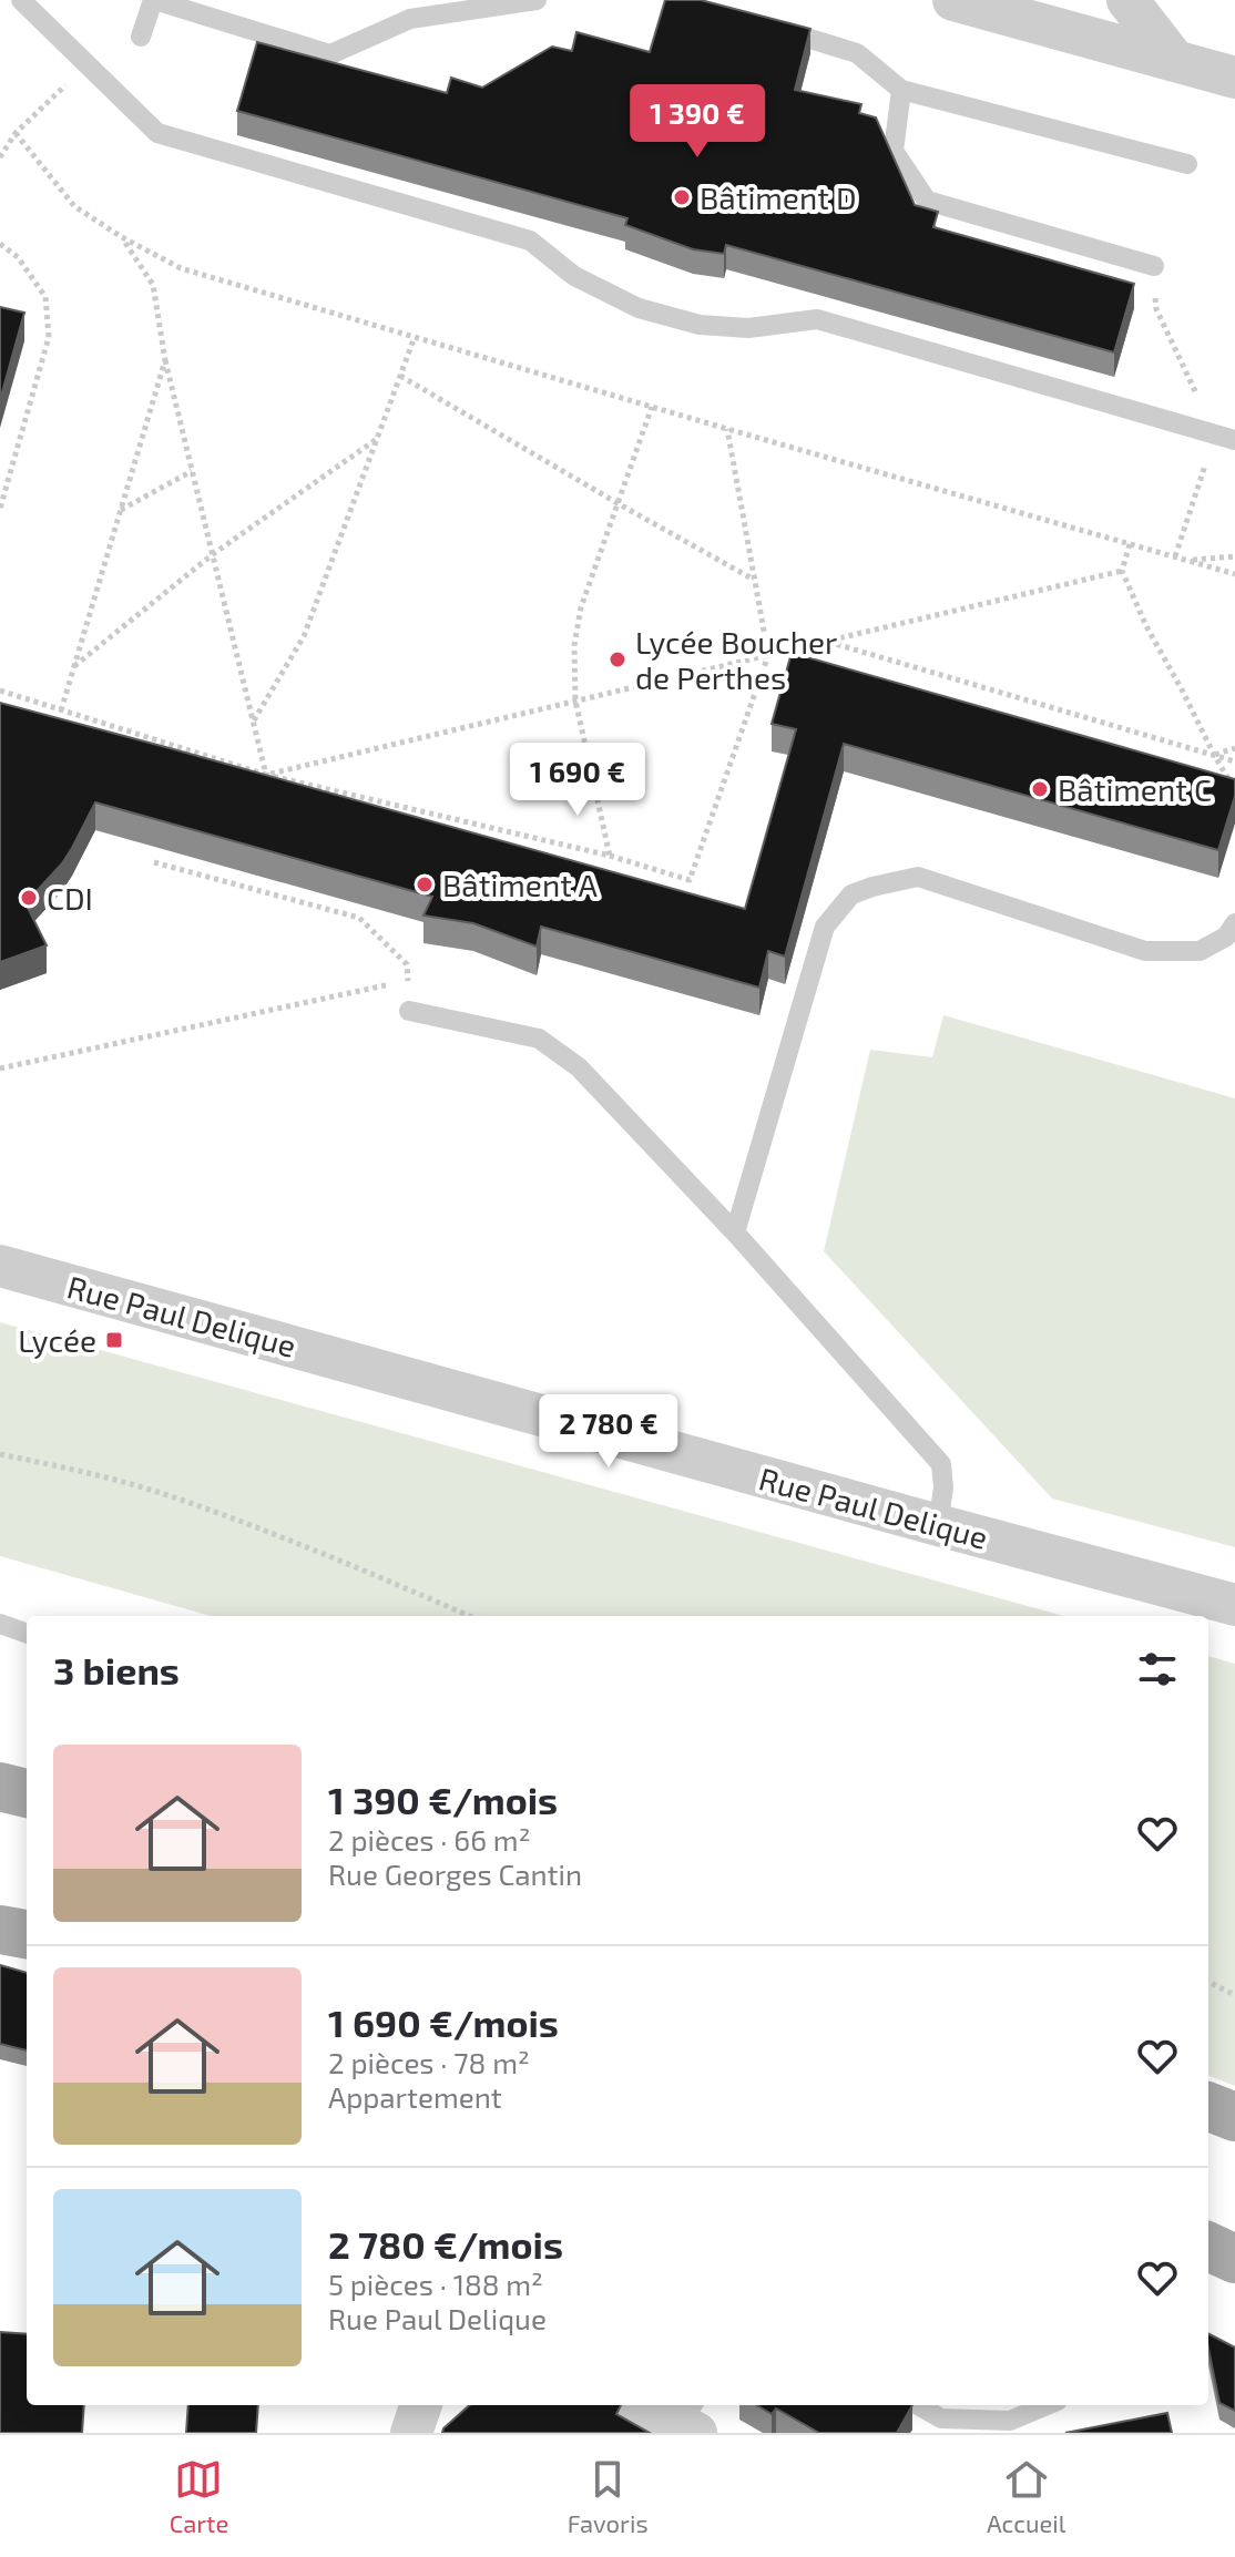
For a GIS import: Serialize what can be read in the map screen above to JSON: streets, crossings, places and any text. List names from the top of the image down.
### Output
{
  "streets": {
    "street": ["Rue Paul Delique"]
  },
  "places": {
    "other": [
      "Bâtiment D",
      "Lycée Boucher de Perthes",
      "Bâtiment C",
      "Bâtiment A",
      "CDI"
    ],
    "transit": ["Lycée"]
  },
  "page": {
    "price": ["1 390 €", "1 690 €", "2 780 €"],
    "heading": "3 biens",
    "list": [
      {
        "name": "1 390 €/mois",
        "note": "2 pièces · 66 m² · Rue Georges Cantin"
      },
      {
        "name": "1 690 €/mois",
        "note": "2 pièces · 78 m² · Appartement"
      },
      {
        "name": "2 780 €/mois",
        "note": "5 pièces · 188 m² · Rue Paul Delique"
      }
    ],
    "tabs": ["Carte", "Favoris", "Accueil"]
  }
}
